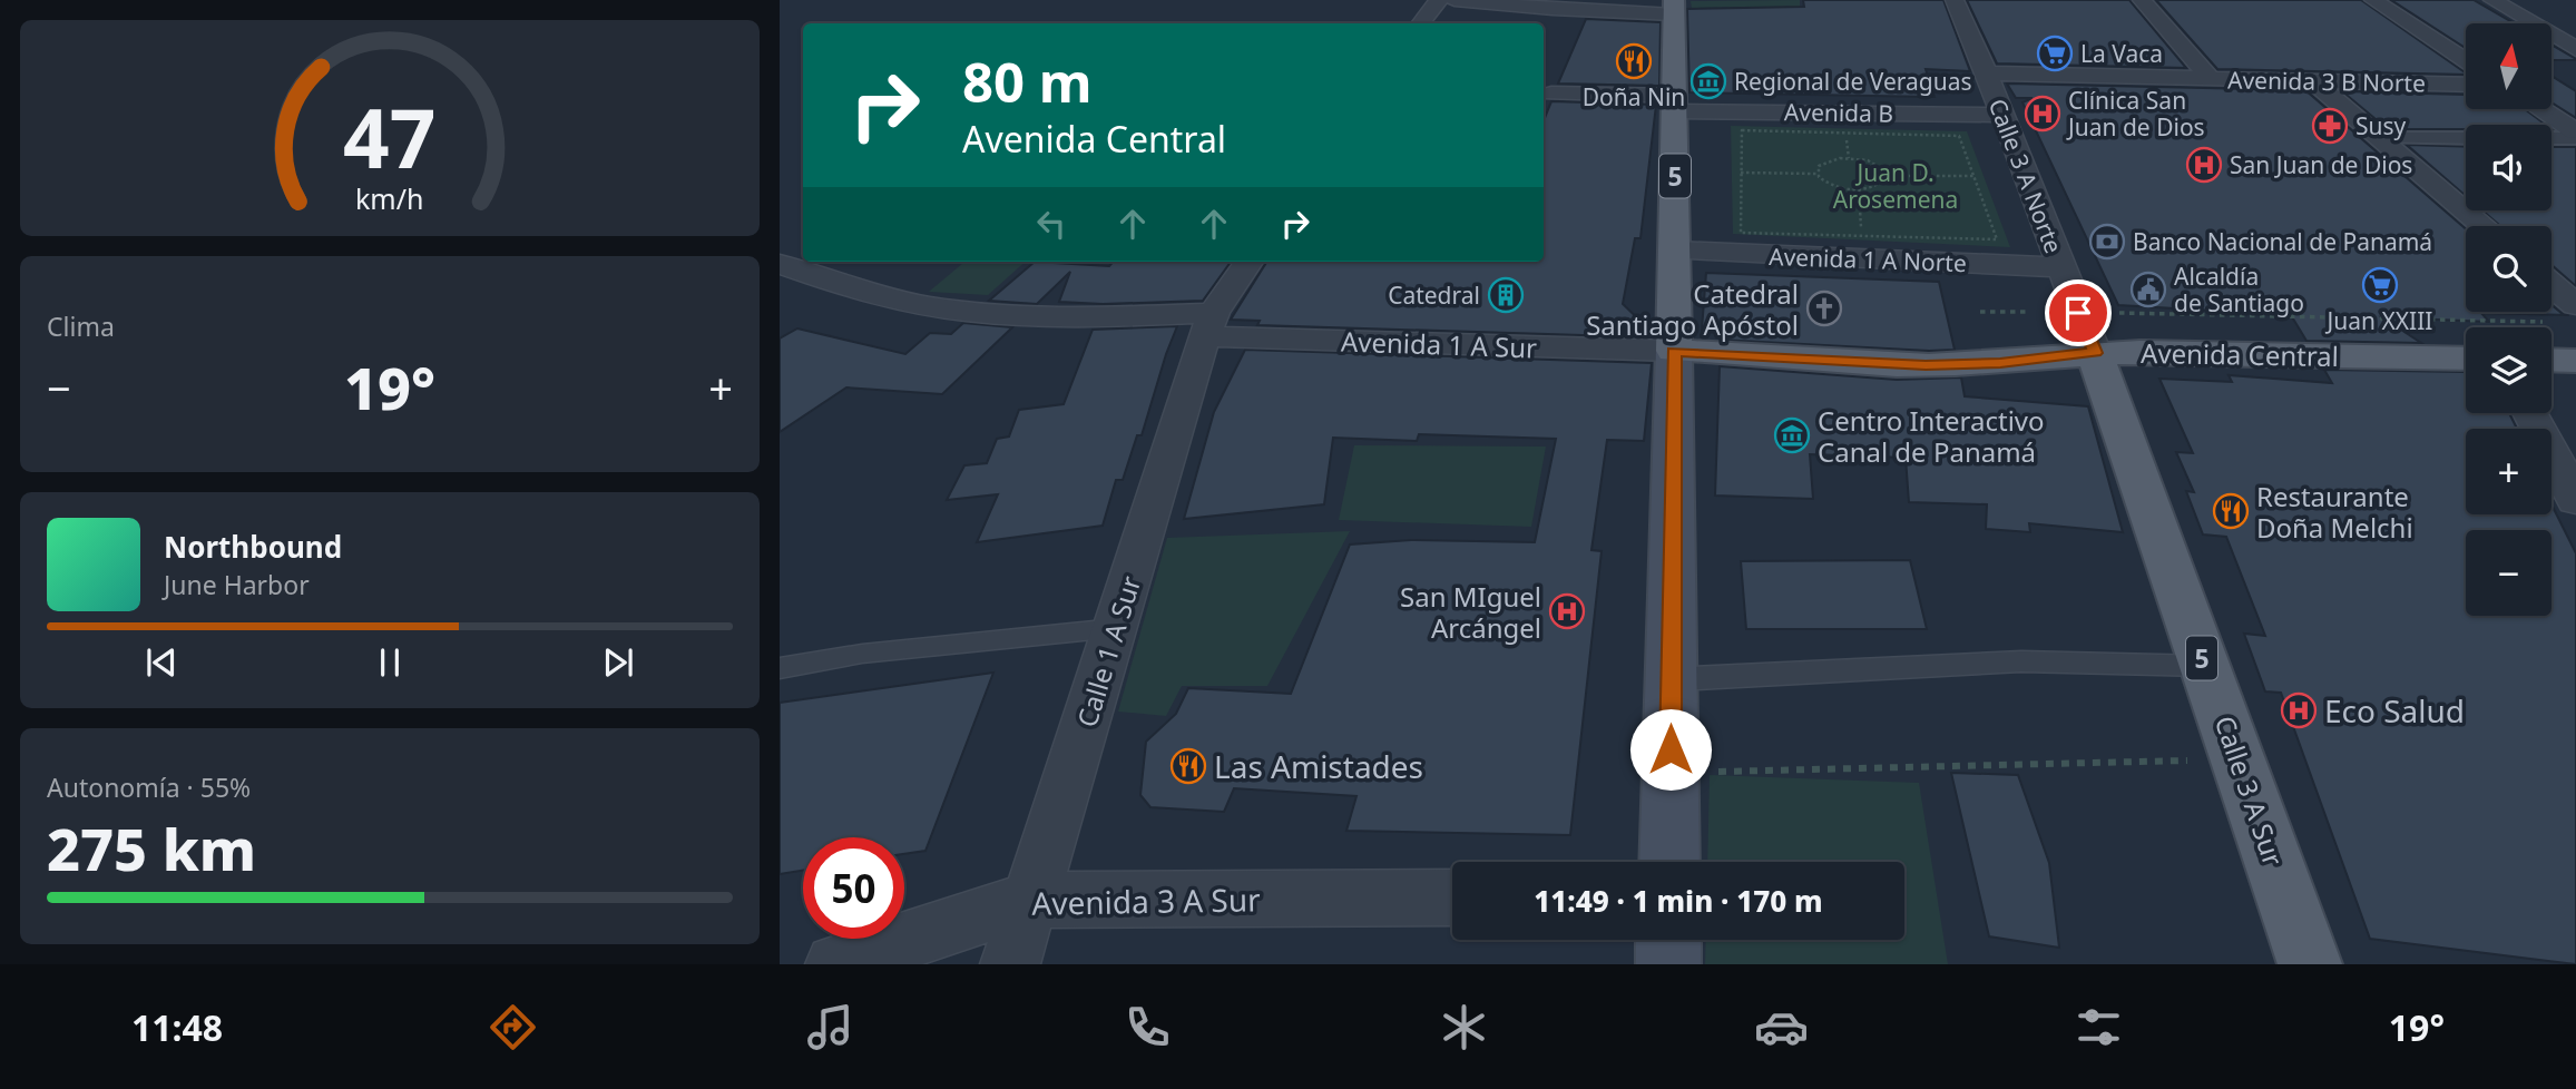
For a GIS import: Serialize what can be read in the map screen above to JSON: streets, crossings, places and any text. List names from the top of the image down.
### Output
{
  "streets": {
    "main road": ["5", "Avenida Central", "Calle 3 A Sur"],
    "street": [
      "Avenida 3 B Norte",
      "Avenida B",
      "Calle 3 A Norte",
      "Avenida 1 A Norte",
      "Avenida 1 A Sur",
      "Calle 1 A Sur",
      "Avenida 3 A Sur"
    ]
  },
  "crossings": [
    ["Avenida 3 B Norte", "Calle 3 A Norte"],
    ["Avenida B", "5"],
    ["Avenida B", "Calle 3 A Norte"],
    ["5", "Avenida 1 A Norte"],
    ["5", "Avenida 1 A Sur"],
    ["5", "Avenida Central"],
    ["Calle 3 A Norte", "Avenida 1 A Norte"],
    ["Calle 3 A Norte", "Avenida Central"],
    ["Calle 3 A Norte", "Calle 3 A Sur"],
    ["Avenida 1 A Sur", "Avenida Central"],
    ["Avenida 1 A Sur", "Calle 1 A Sur"],
    ["Avenida Central", "Calle 3 A Sur"],
    ["Calle 1 A Sur", "Avenida 3 A Sur"]
  ],
  "parks": ["Juan D. Arosemena"],
  "places": {
    "supermarket": ["La Vaca", "Juan XXIII"],
    "restaurant": ["Doña Nin", "Restaurante Doña Melchi", "Las Amistades"],
    "museum": ["Regional de Veraguas", "Centro Interactivo Canal de Panamá"],
    "hospital": [
      "Clínica San Juan de Dios",
      "San Juan de Dios",
      "San MIguel Arcángel",
      "Eco Salud"
    ],
    "pharmacy": ["Susy"],
    "bank": ["Banco Nacional de Panamá"],
    "public building": ["Alcaldía de Santiago"],
    "building": ["Catedral"],
    "church": ["Catedral Santiago Apóstol"]
  },
  "north": "top",
  "page": {
    "map_buttons": ["+", "−"],
    "turn": ["80 m", "Avenida Central"],
    "tile": [
      "Clima",
      ["Autonomía · 55%", "275 km"]
    ],
    "heat": ["−", "19°", "+"],
    "song": ["Northbound", "June Harbor"],
    "limit": "50",
    "trip": "11:49 · 1 min · 170 m",
    "tabs": ["11:48", "19°"],
    "gauge": ["47", "km/h"]
  }
}
